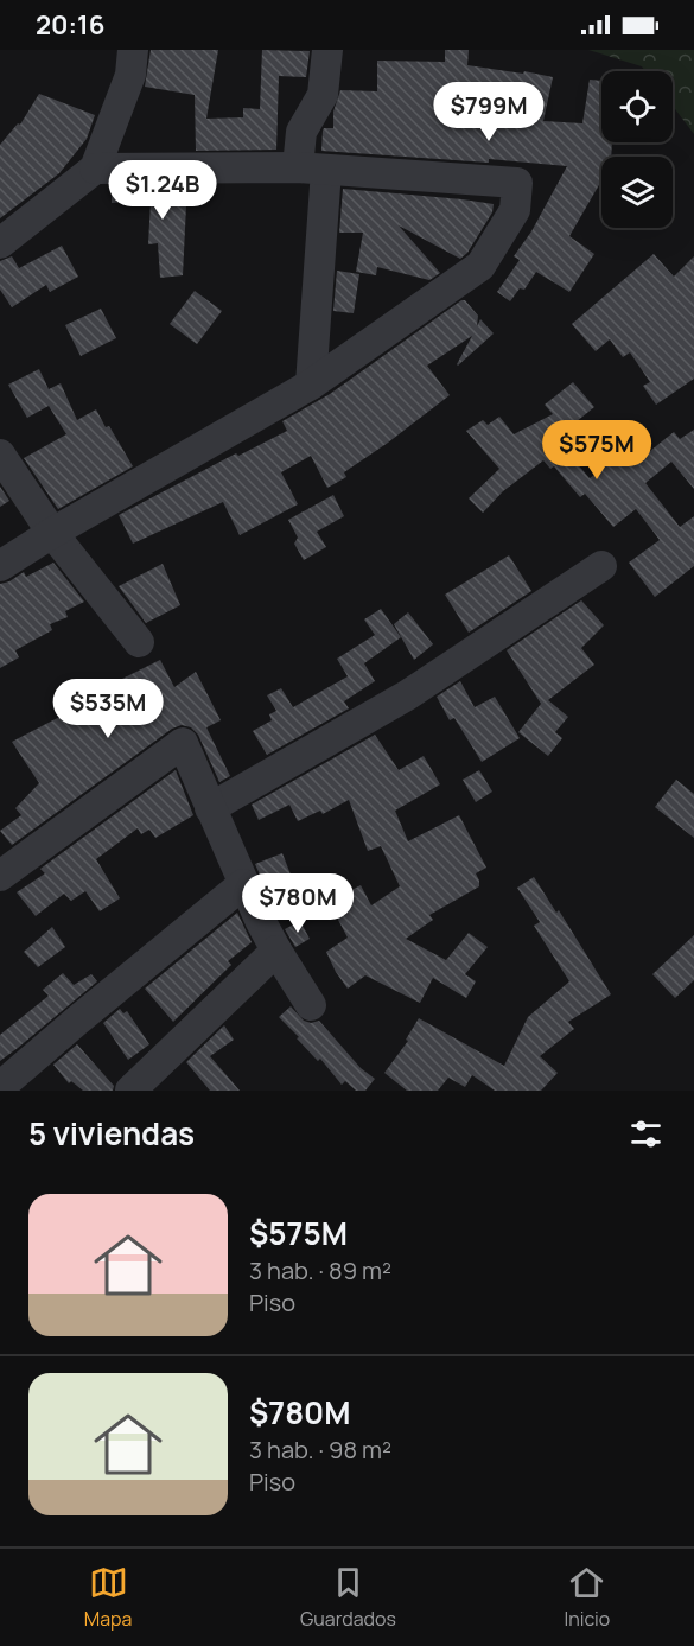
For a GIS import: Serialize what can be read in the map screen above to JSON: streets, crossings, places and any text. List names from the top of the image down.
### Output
{
  "page": {
    "status": "20:16",
    "price": [
      "$799M",
      "$1.24B",
      "$575M",
      "$535M",
      "$780M"
    ],
    "heading": "5 viviendas",
    "list": [
      {
        "name": "$575M",
        "note": "3 hab. · 89 m² · Piso"
      },
      {
        "name": "$780M",
        "note": "3 hab. · 98 m² · Piso"
      }
    ],
    "tabs": ["Mapa", "Guardados", "Inicio"]
  }
}
